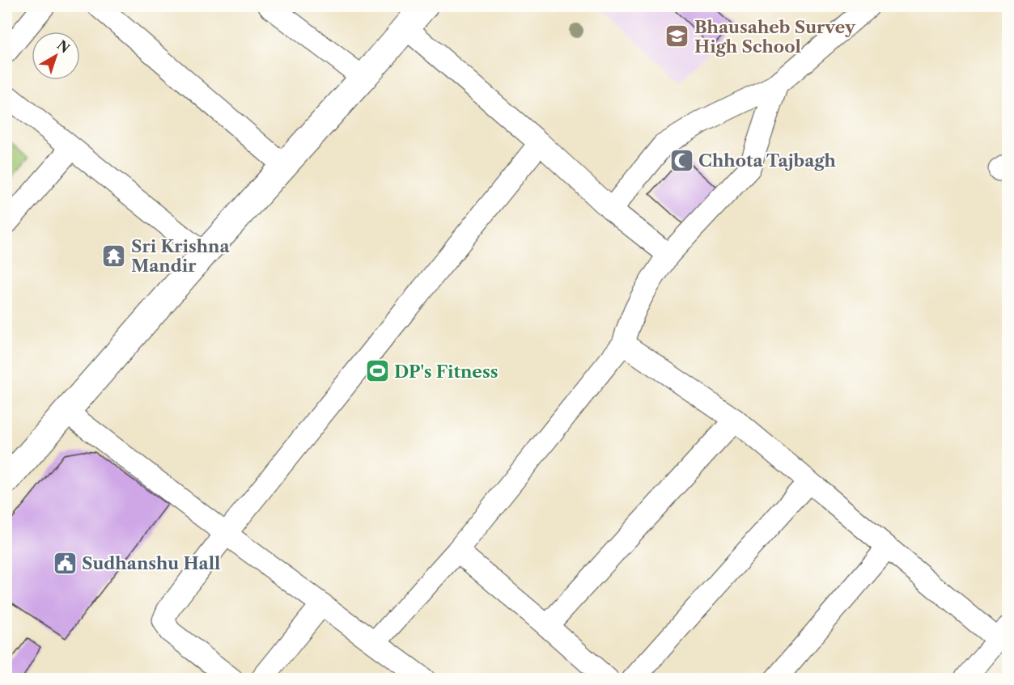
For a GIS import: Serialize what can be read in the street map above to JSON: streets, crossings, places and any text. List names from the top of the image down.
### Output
{
  "places": {
    "school or university": ["Bhausaheb Survey High School"],
    "mosque": ["Chhota Tajbagh"],
    "temple": ["Sri Krishna Mandir"],
    "sports": ["DP's Fitness"],
    "public building": ["Sudhanshu Hall"]
  },
  "north": "top right"
}
